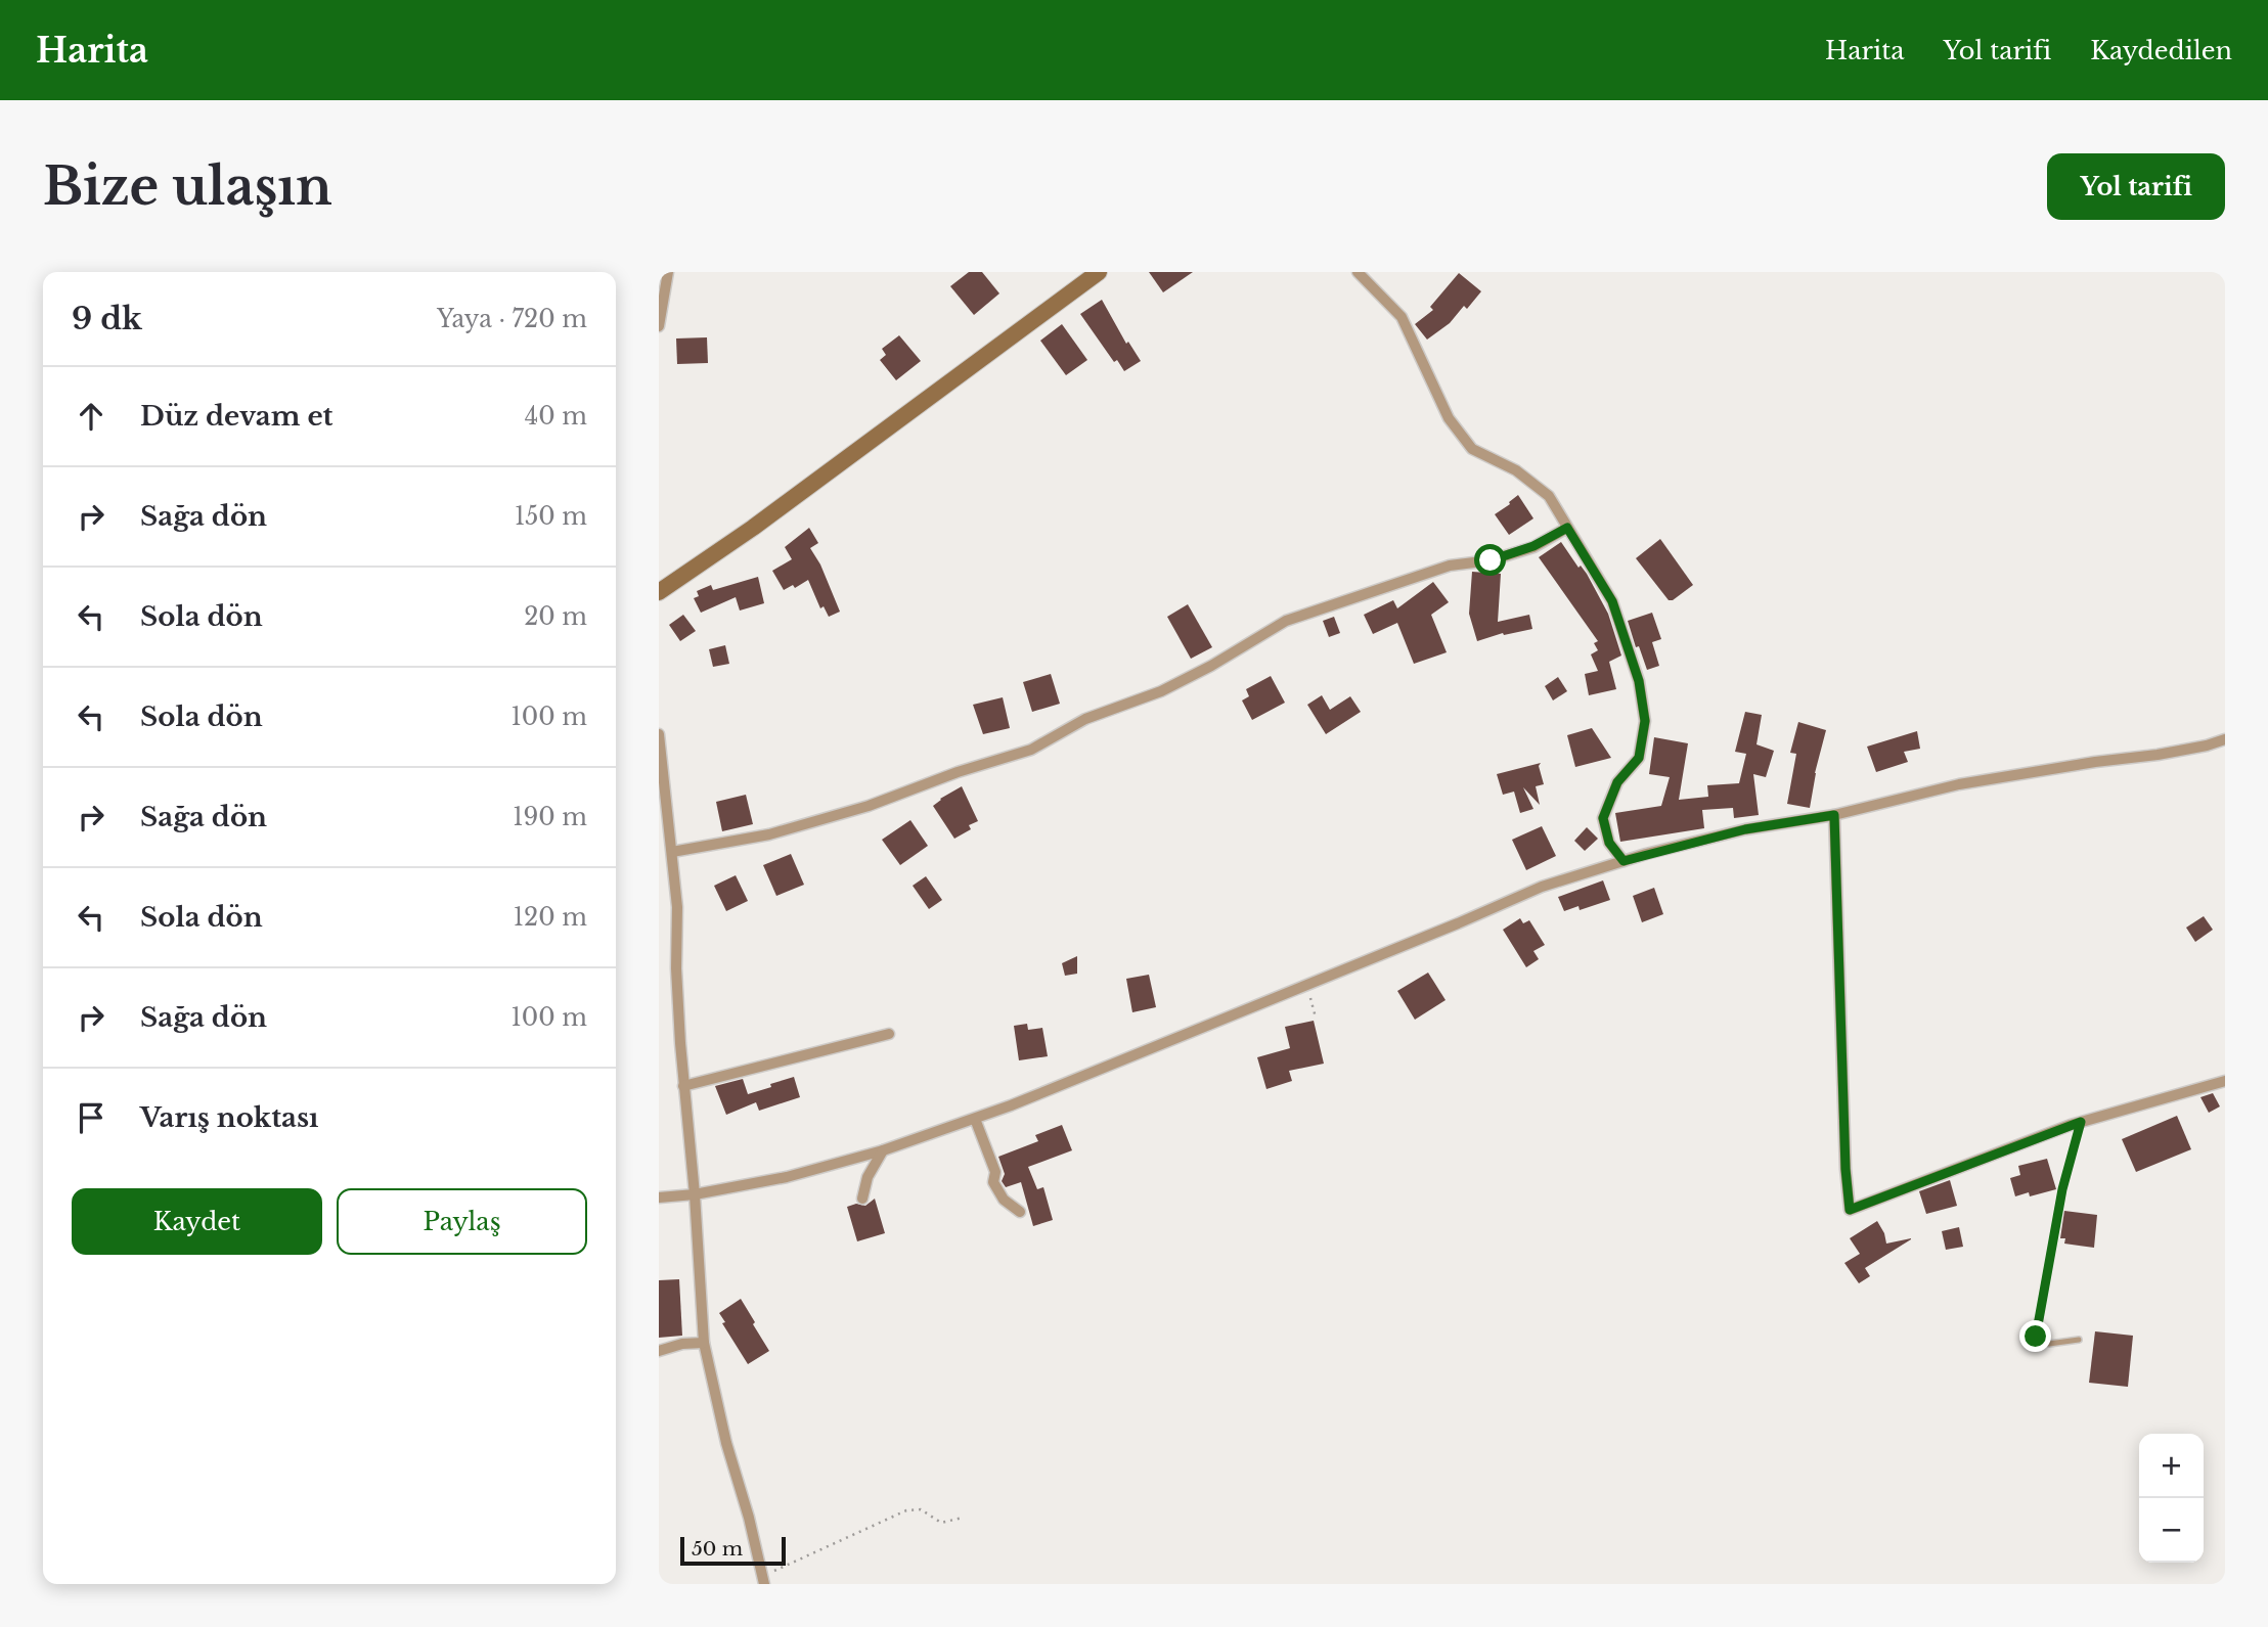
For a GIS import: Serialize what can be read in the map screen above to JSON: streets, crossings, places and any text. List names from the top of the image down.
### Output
{
  "scale_bar": "50 m",
  "page": {
    "header": "Harita",
    "nav": ["Harita", "Yol tarifi", "Kaydedilen"],
    "buttons": [
      "Yol tarifi",
      ["Kaydet", "Paylaş"]
    ],
    "title": "Bize ulaşın",
    "heading": ["9 dk", "Yaya · 720 m"],
    "list": [
      ["Düz devam et", "40 m"],
      ["Sağa dön", "150 m"],
      ["Sola dön", "20 m"],
      ["Sola dön", "100 m"],
      ["Sağa dön", "190 m"],
      ["Sola dön", "120 m"],
      ["Sağa dön", "100 m"],
      "Varış noktası"
    ],
    "map_buttons": ["+", "−"],
    "scale": "50 m"
  }
}
